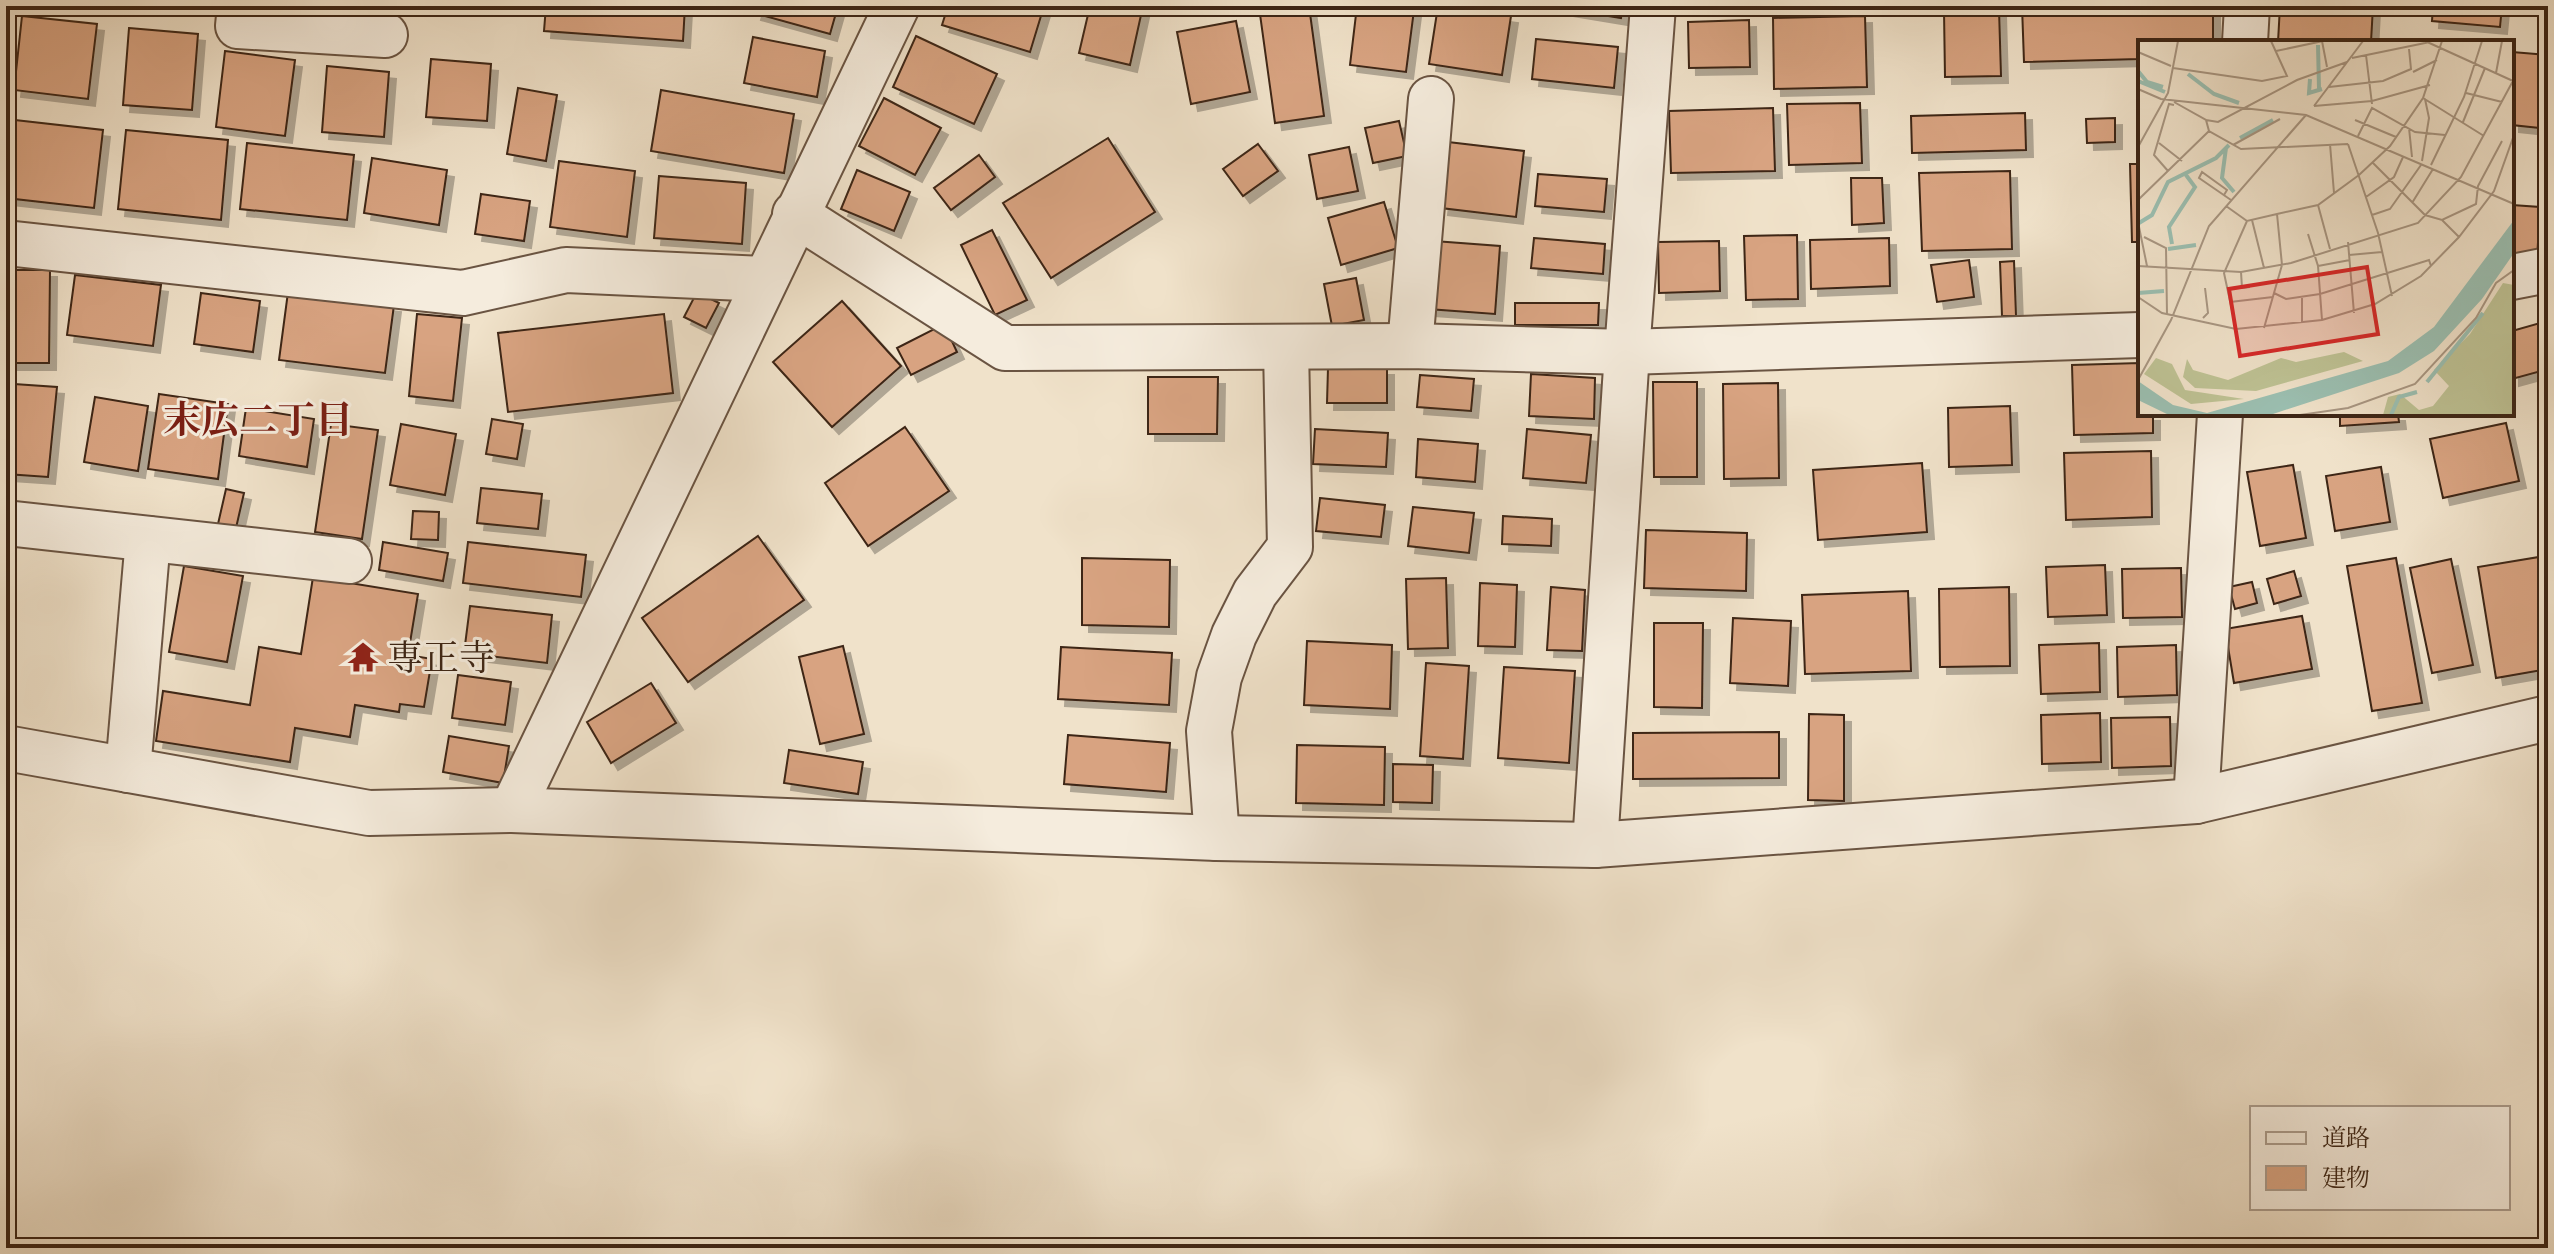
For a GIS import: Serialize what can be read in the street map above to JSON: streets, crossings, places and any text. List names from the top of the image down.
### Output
{
  "districts": ["末広二丁目"],
  "places": {
    "temple": ["専正寺"]
  },
  "legend": ["道路", "建物"]
}
